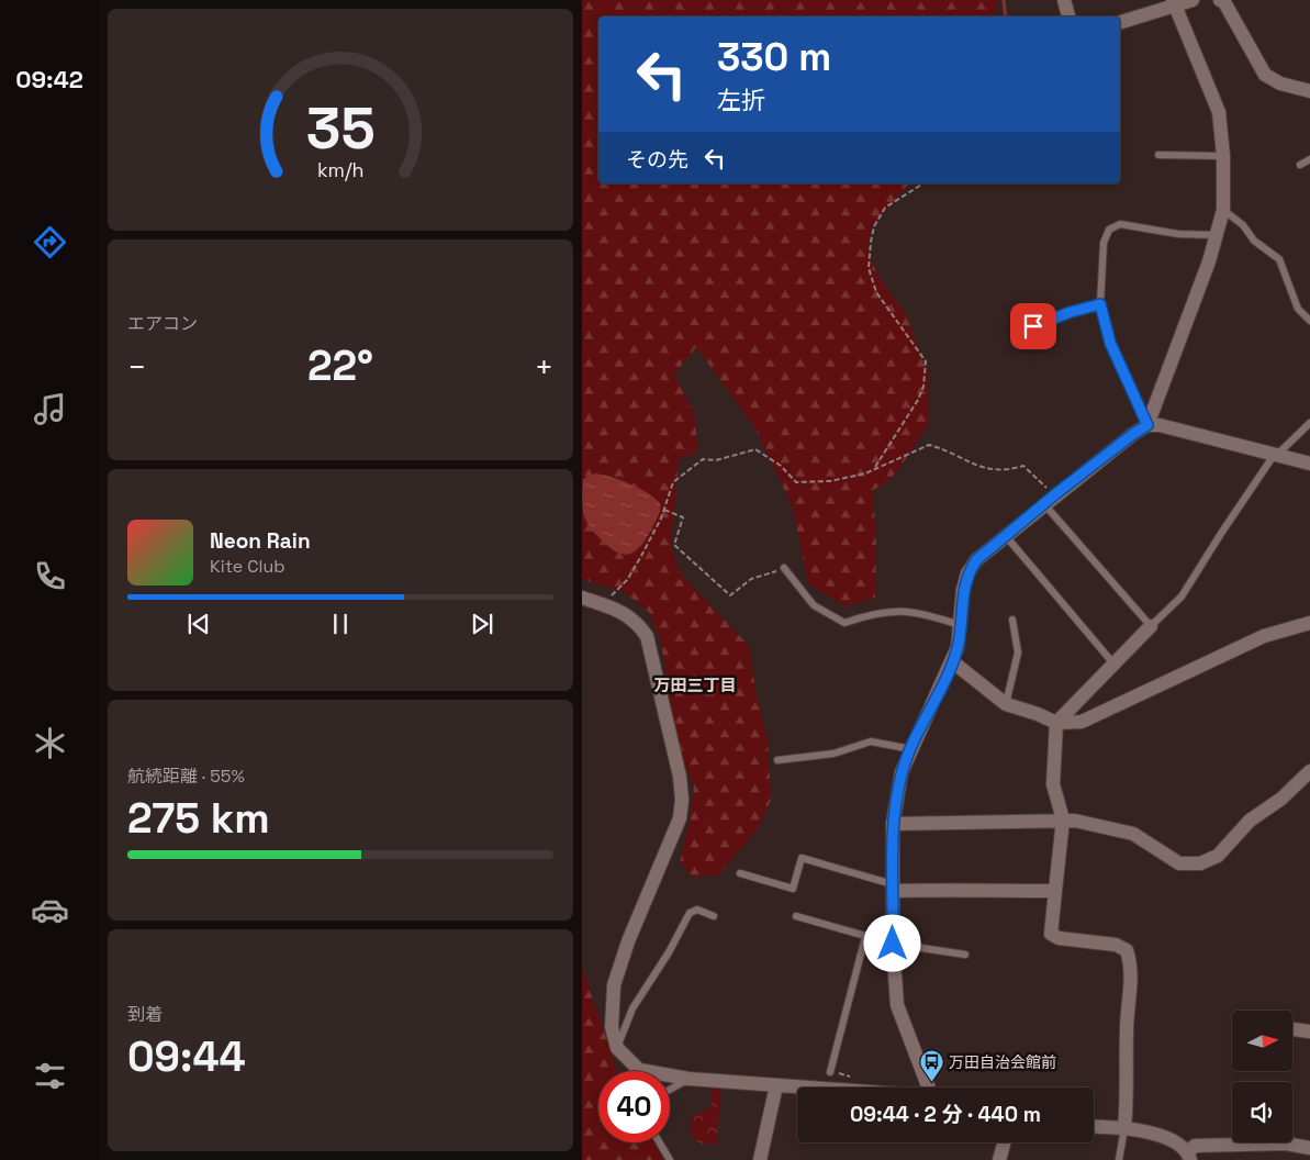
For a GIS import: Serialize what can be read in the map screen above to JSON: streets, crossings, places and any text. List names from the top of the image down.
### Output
{
  "districts": ["万田三丁目"],
  "places": {
    "bus stop": ["万田自治会館前"]
  },
  "north": "right",
  "page": {
    "tabs": "09:42",
    "turn": ["330 m", "左折"],
    "then": "その先",
    "tile": [
      "エアコン",
      ["航続距離 · 55%", "275 km"],
      ["到着", "09:44"]
    ],
    "heat": ["−", "22°", "+"],
    "song": ["Neon Rain", "Kite Club"],
    "limit": "40",
    "trip": "09:44 · 2 分 · 440 m",
    "gauge": ["35", "km/h"]
  }
}
